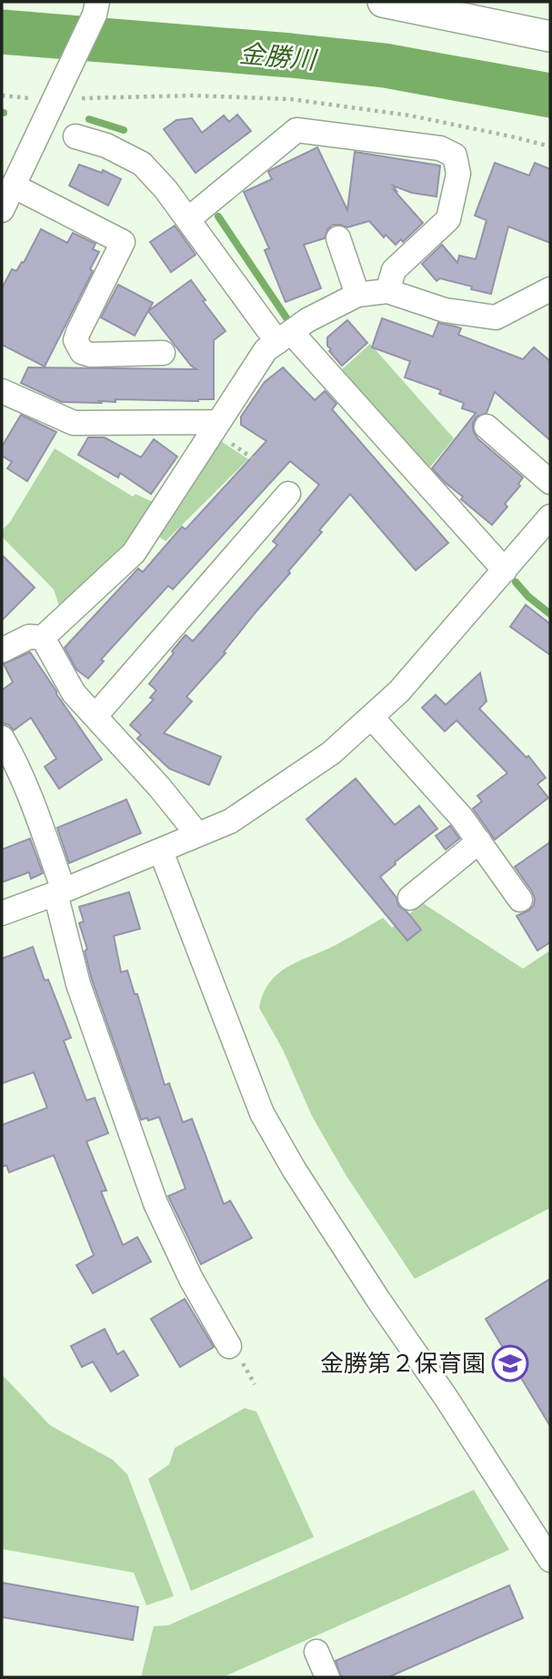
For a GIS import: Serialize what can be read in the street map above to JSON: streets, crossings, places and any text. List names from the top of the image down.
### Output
{
  "water": ["金勝川"],
  "places": {
    "school or university": ["金勝第２保育園"]
  }
}
